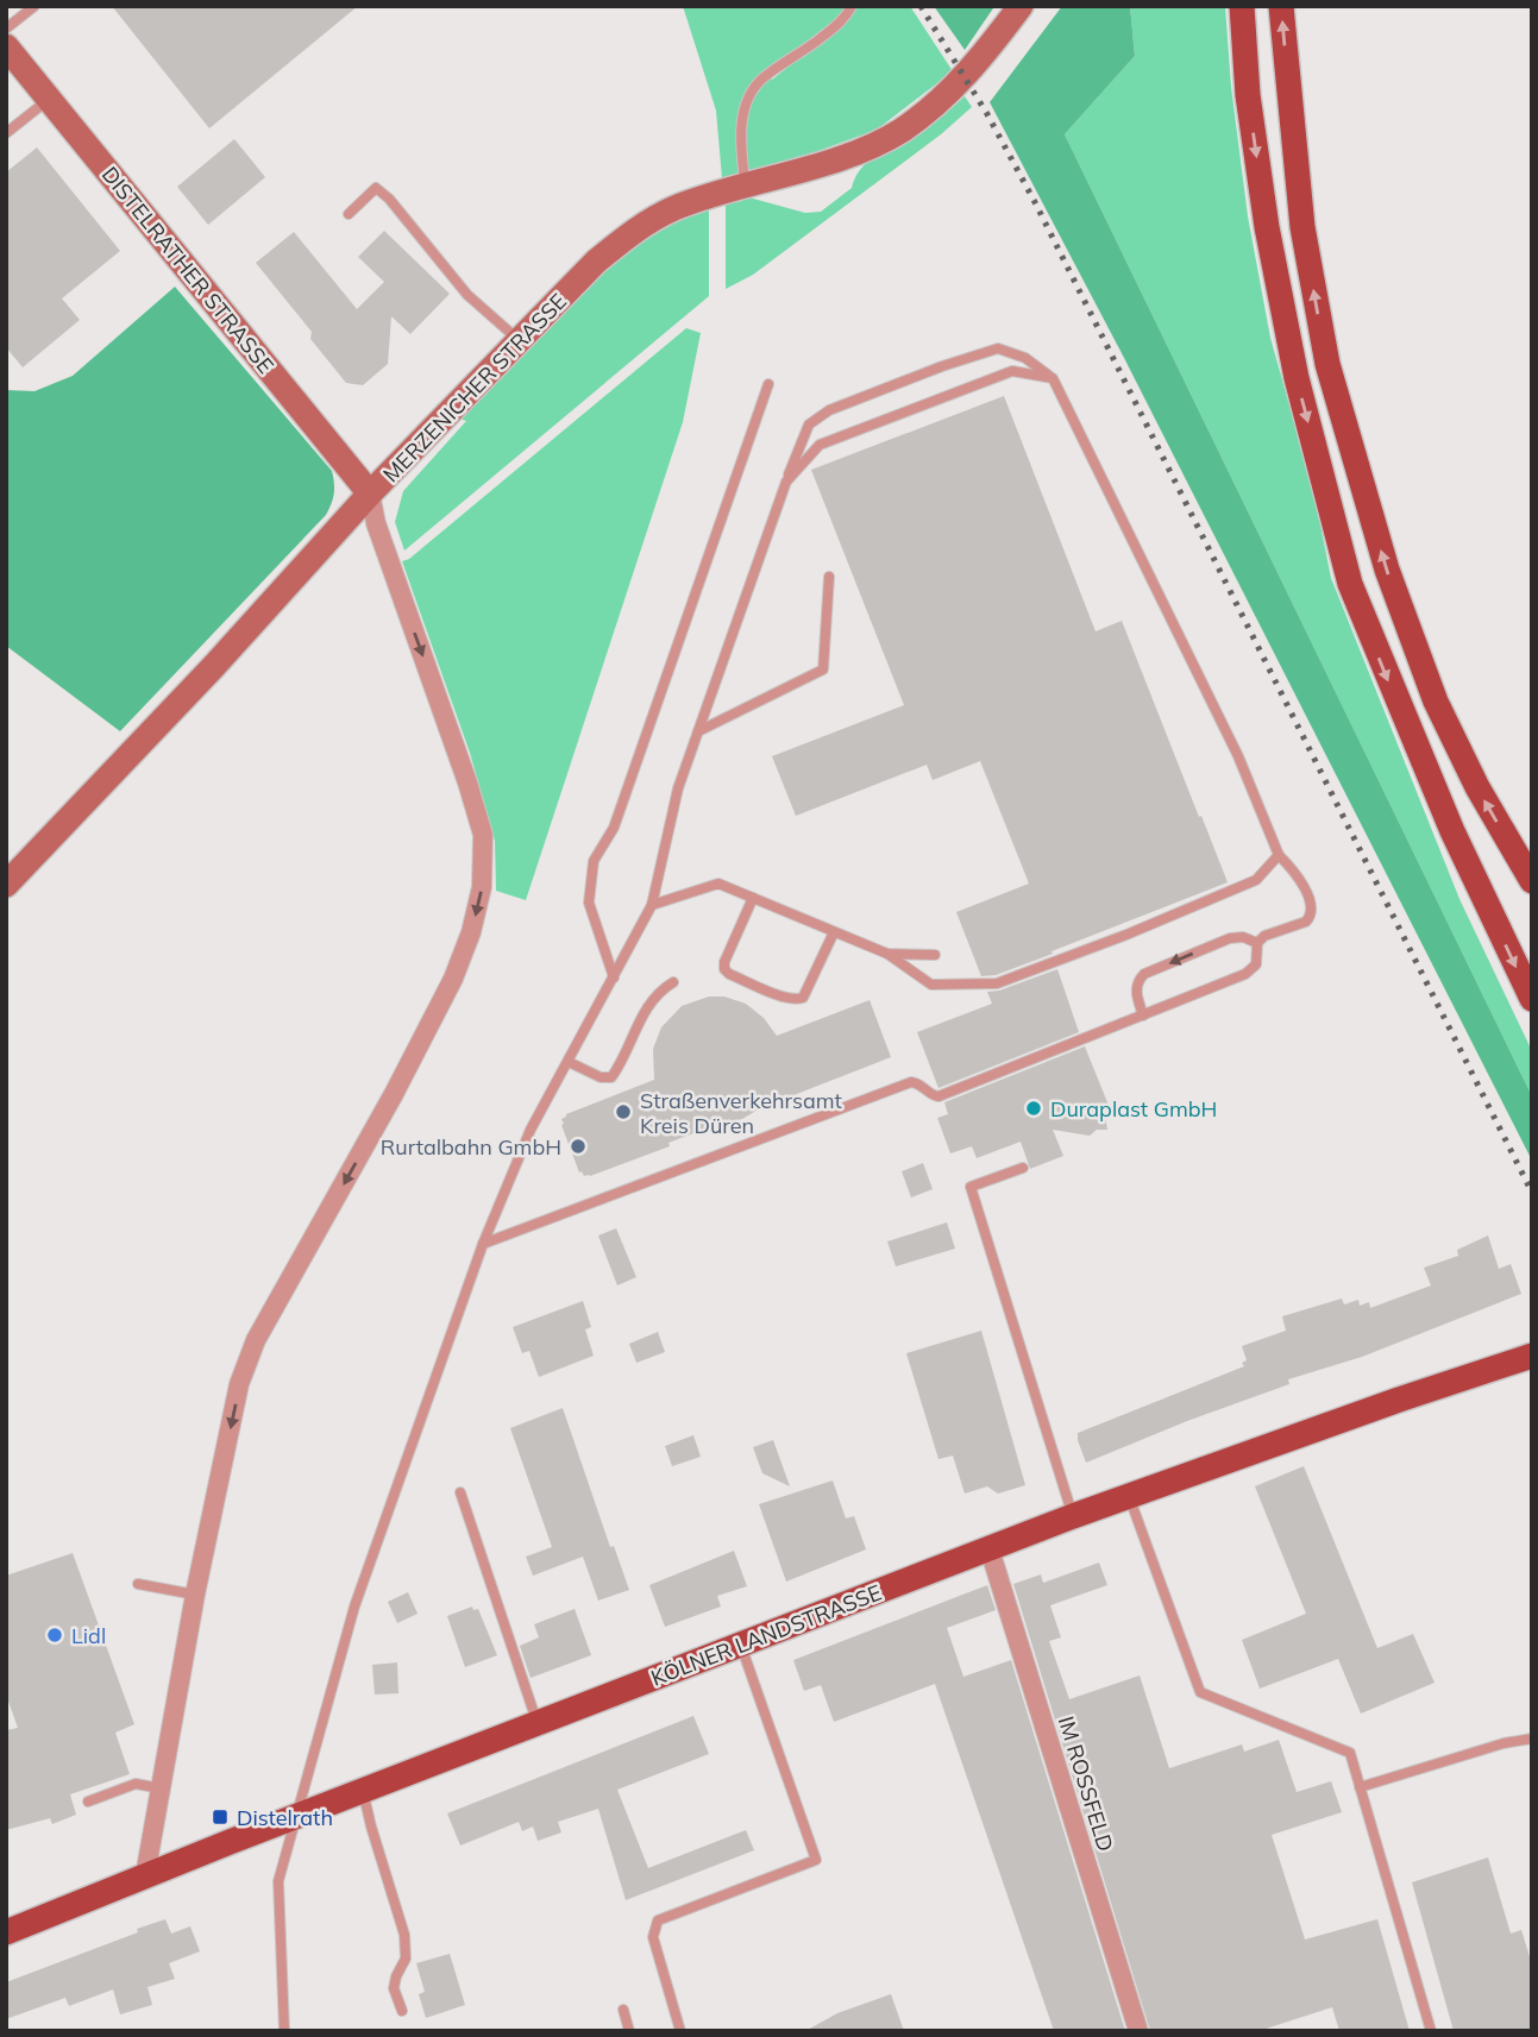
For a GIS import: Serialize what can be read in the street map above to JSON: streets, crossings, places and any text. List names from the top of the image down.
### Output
{
  "streets": {
    "main road": ["KÖLNER LANDSTRASSE"],
    "street": ["DISTELRATHER STRASSE", "MERZENICHER STRASSE", "IM ROSSFELD"]
  },
  "crossings": [
    ["DISTELRATHER STRASSE", "MERZENICHER STRASSE"],
    ["KÖLNER LANDSTRASSE", "IM ROSSFELD"]
  ],
  "places": {
    "other": [
      "Duraplast GmbH",
      "Straßenverkehrsamt Kreis Düren",
      "Rurtalbahn GmbH",
      "Lidl"
    ],
    "transit": ["Distelrath"]
  }
}
